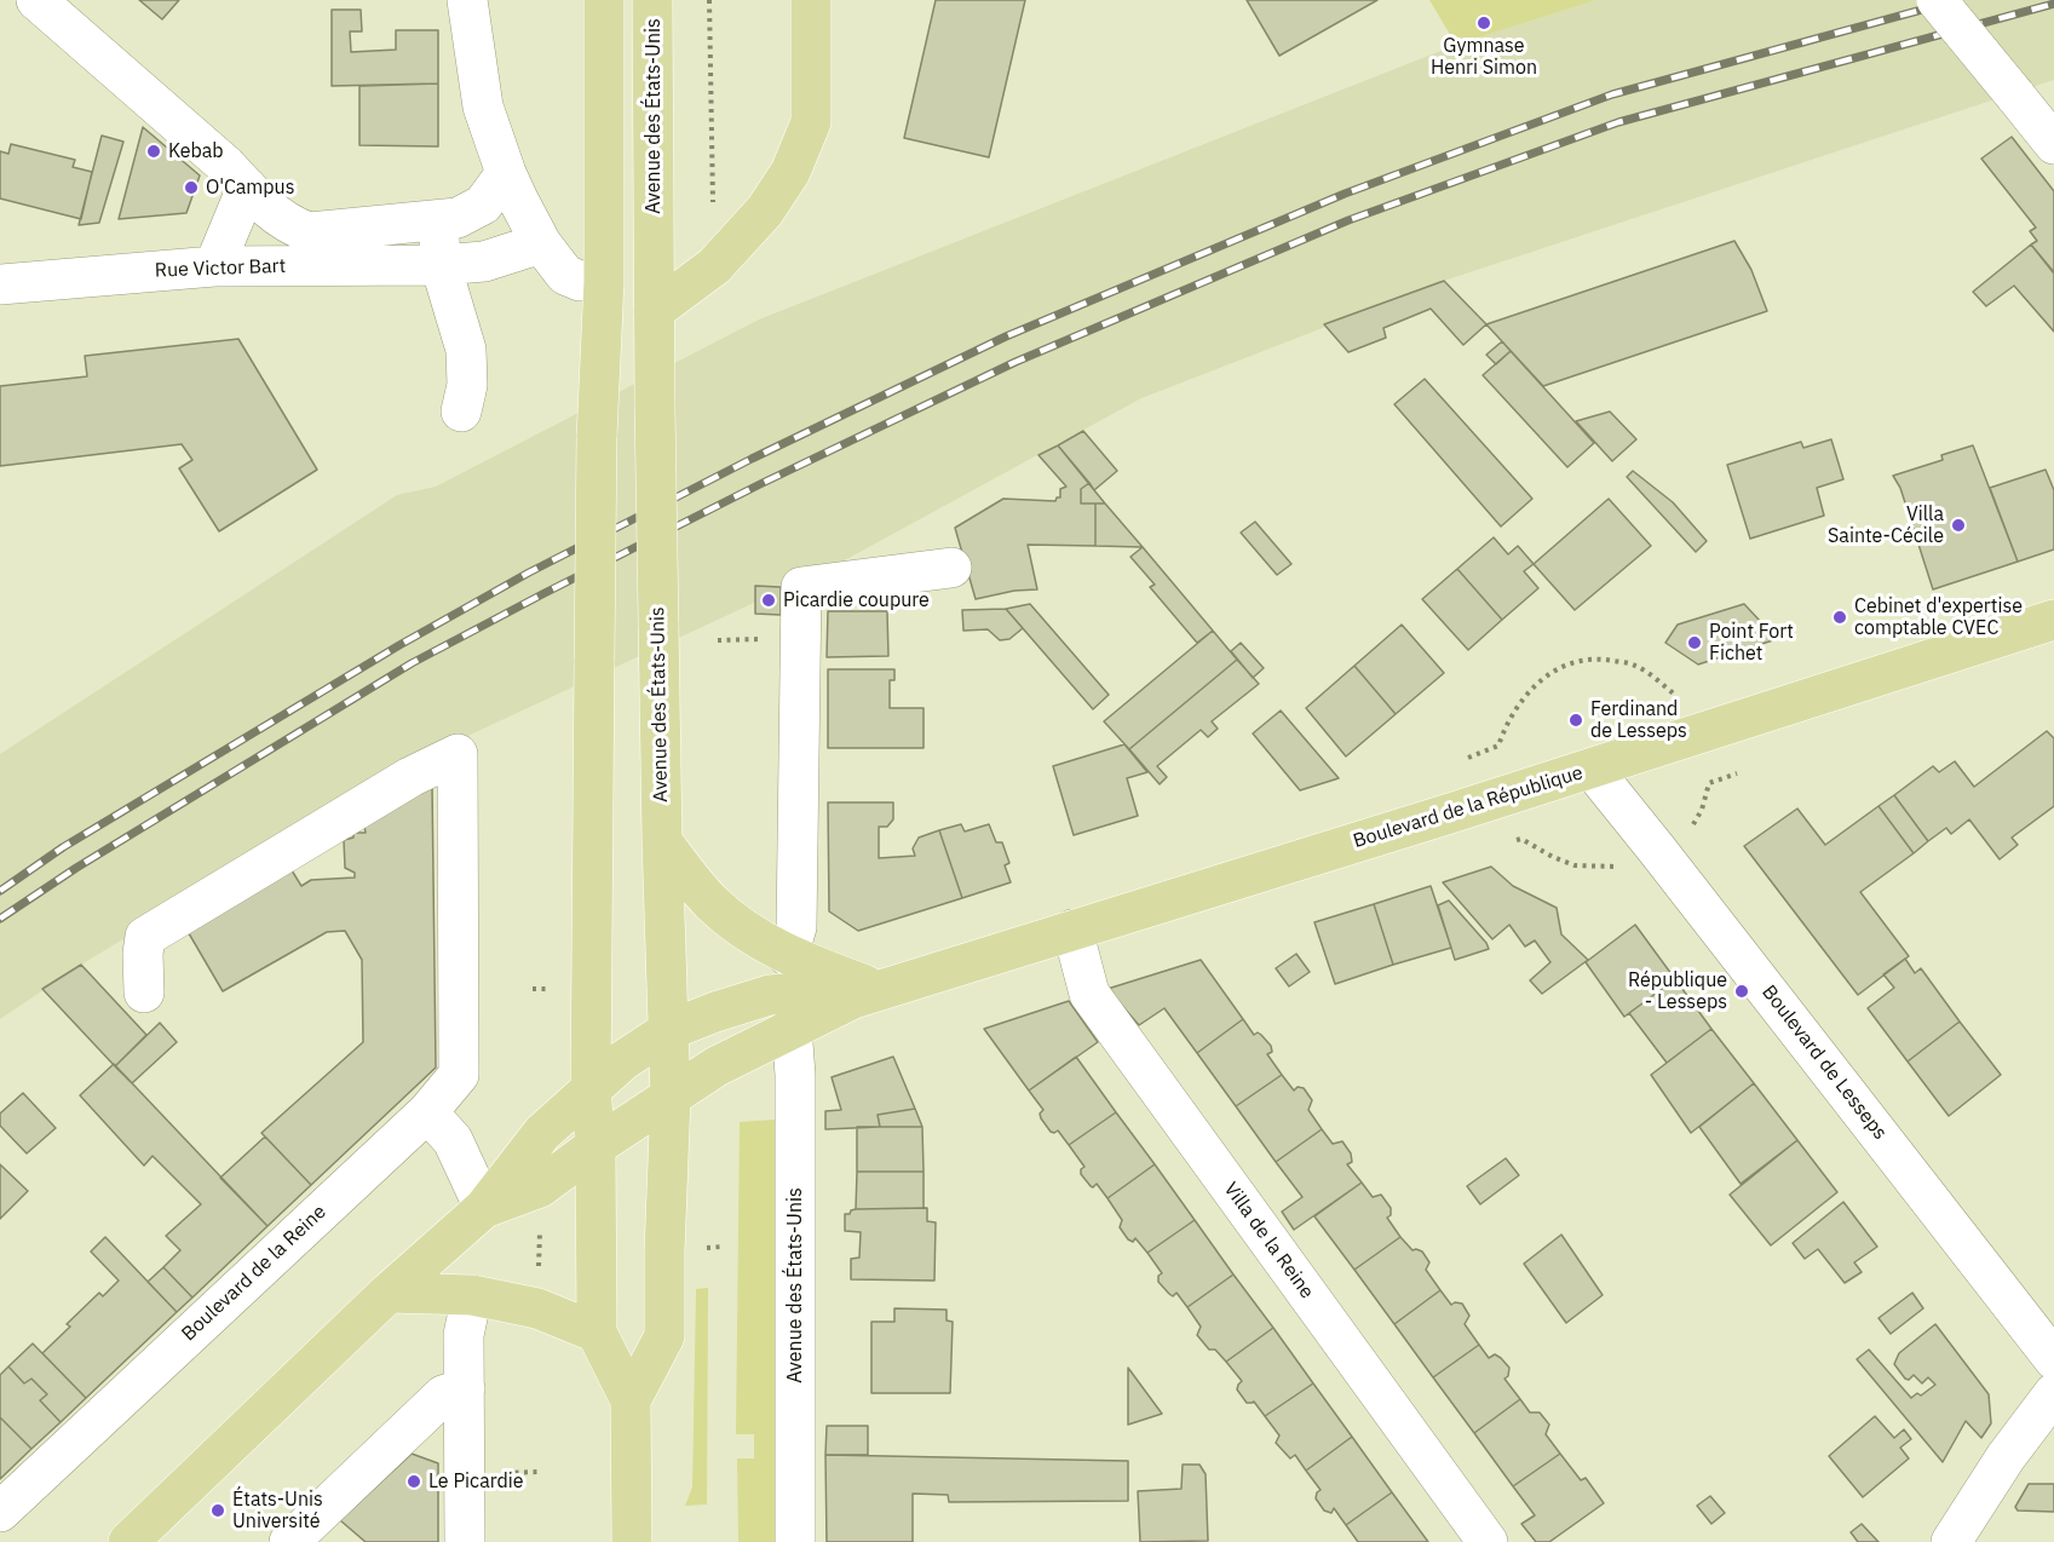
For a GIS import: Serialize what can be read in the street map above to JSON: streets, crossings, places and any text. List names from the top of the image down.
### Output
{
  "streets": {
    "main road": ["Avenue des États-Unis", "Boulevard de la République"],
    "street": [
      "Rue Victor Bart",
      "Boulevard de Lesseps",
      "Villa de la Reine",
      "Boulevard de la Reine"
    ]
  },
  "crossings": [
    ["Avenue des États-Unis", "Boulevard de la République"],
    ["Boulevard de la République", "Boulevard de Lesseps"],
    ["Boulevard de la République", "Villa de la Reine"]
  ],
  "places": [
    "Gymnase Henri Simon",
    "Kebab",
    "O'Campus",
    "Villa Sainte-Cécile",
    "Picardie coupure",
    "Cebinet d'expertise comptable CVEC",
    "Point Fort Fichet",
    "Ferdinand de Lesseps",
    "République - Lesseps",
    "Le Picardie",
    "États-Unis Université"
  ]
}
